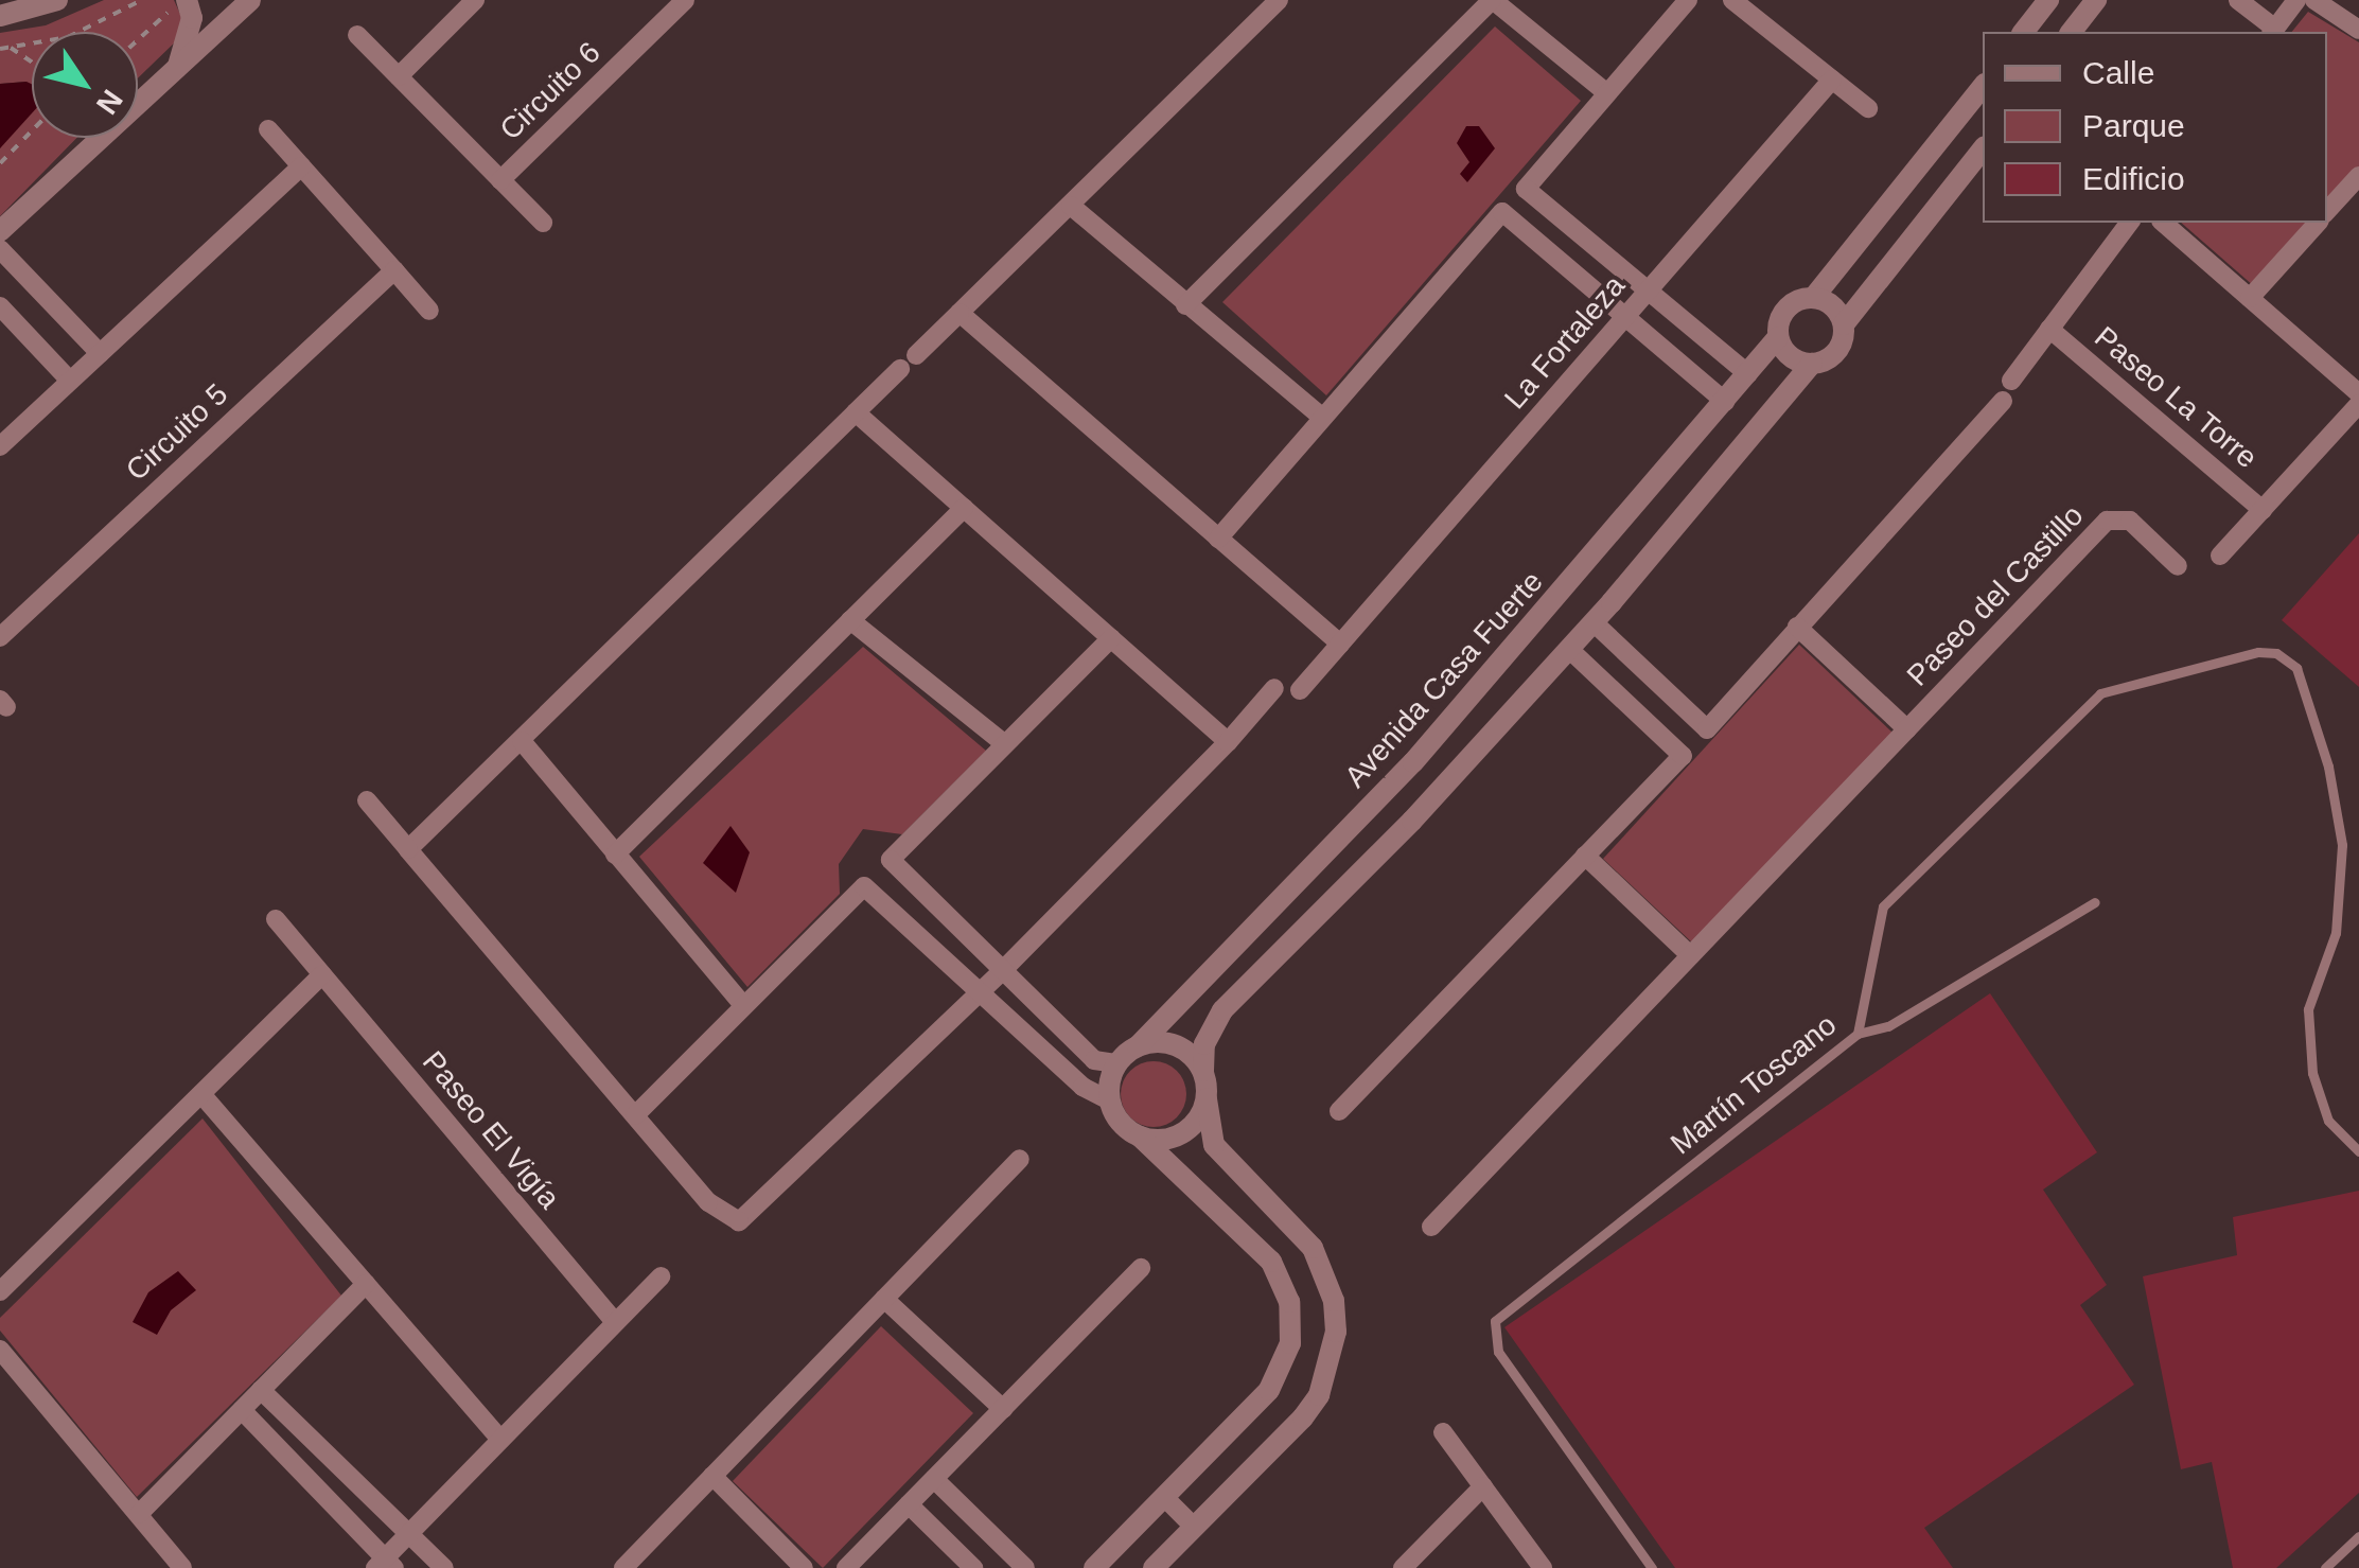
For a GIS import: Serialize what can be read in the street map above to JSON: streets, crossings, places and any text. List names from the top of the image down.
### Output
{
  "streets": {
    "street": [
      "Circuito 6",
      "La Fortaleza",
      "Paseo La Torre",
      "Circuito 5",
      "Paseo del Castillo",
      "Avenida Casa Fuerte",
      "Paseo El Vigía"
    ],
    "lane": ["Martín Toscano"]
  },
  "legend": ["Calle", "Parque", "Edificio"],
  "north": "bottom right"
}
